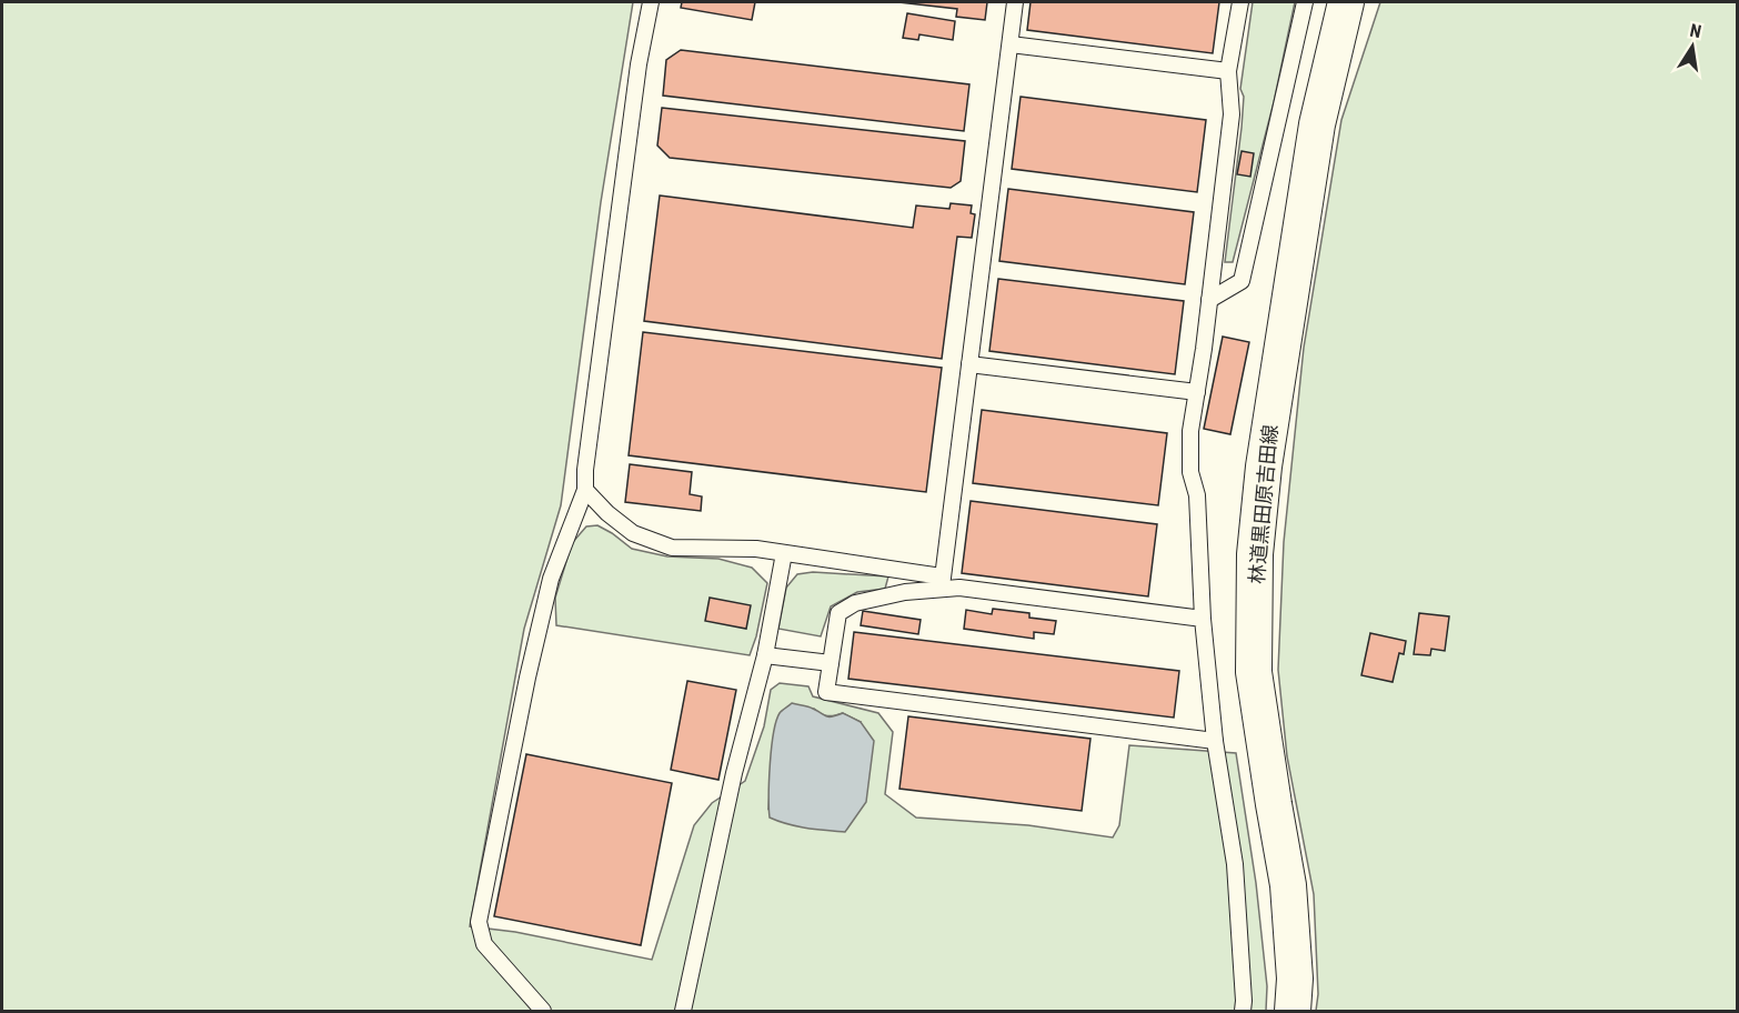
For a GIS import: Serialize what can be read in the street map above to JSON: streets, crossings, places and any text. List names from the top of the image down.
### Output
{
  "streets": {
    "street": ["林道黒田原吉田線"]
  },
  "north": "top"
}
